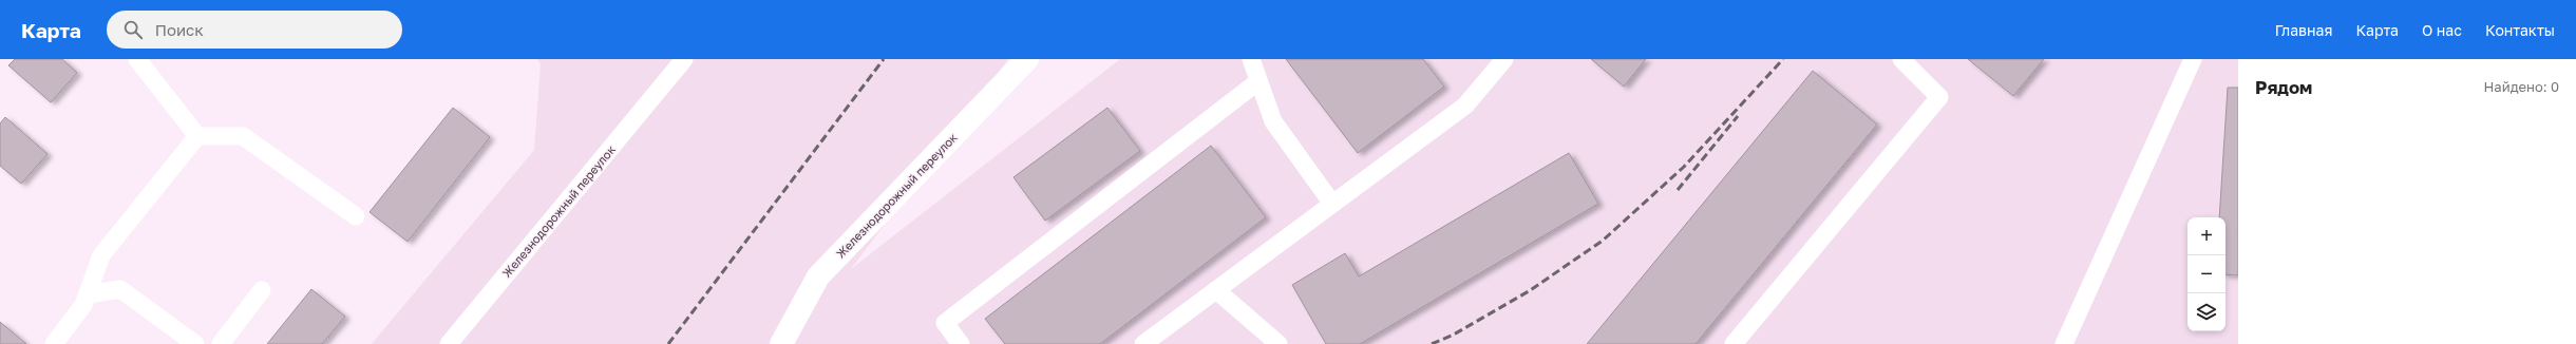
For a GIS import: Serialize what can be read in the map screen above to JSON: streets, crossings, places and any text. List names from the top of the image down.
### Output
{
  "streets": {
    "street": ["Железнодорожный переулок"]
  },
  "page": {
    "header": "Карта",
    "search": "Поиск",
    "nav": [
      "Главная",
      "Карта",
      "О нас",
      "Контакты"
    ],
    "heading": ["Рядом", "Найдено: 0"],
    "map_buttons": ["+", "−"]
  }
}
